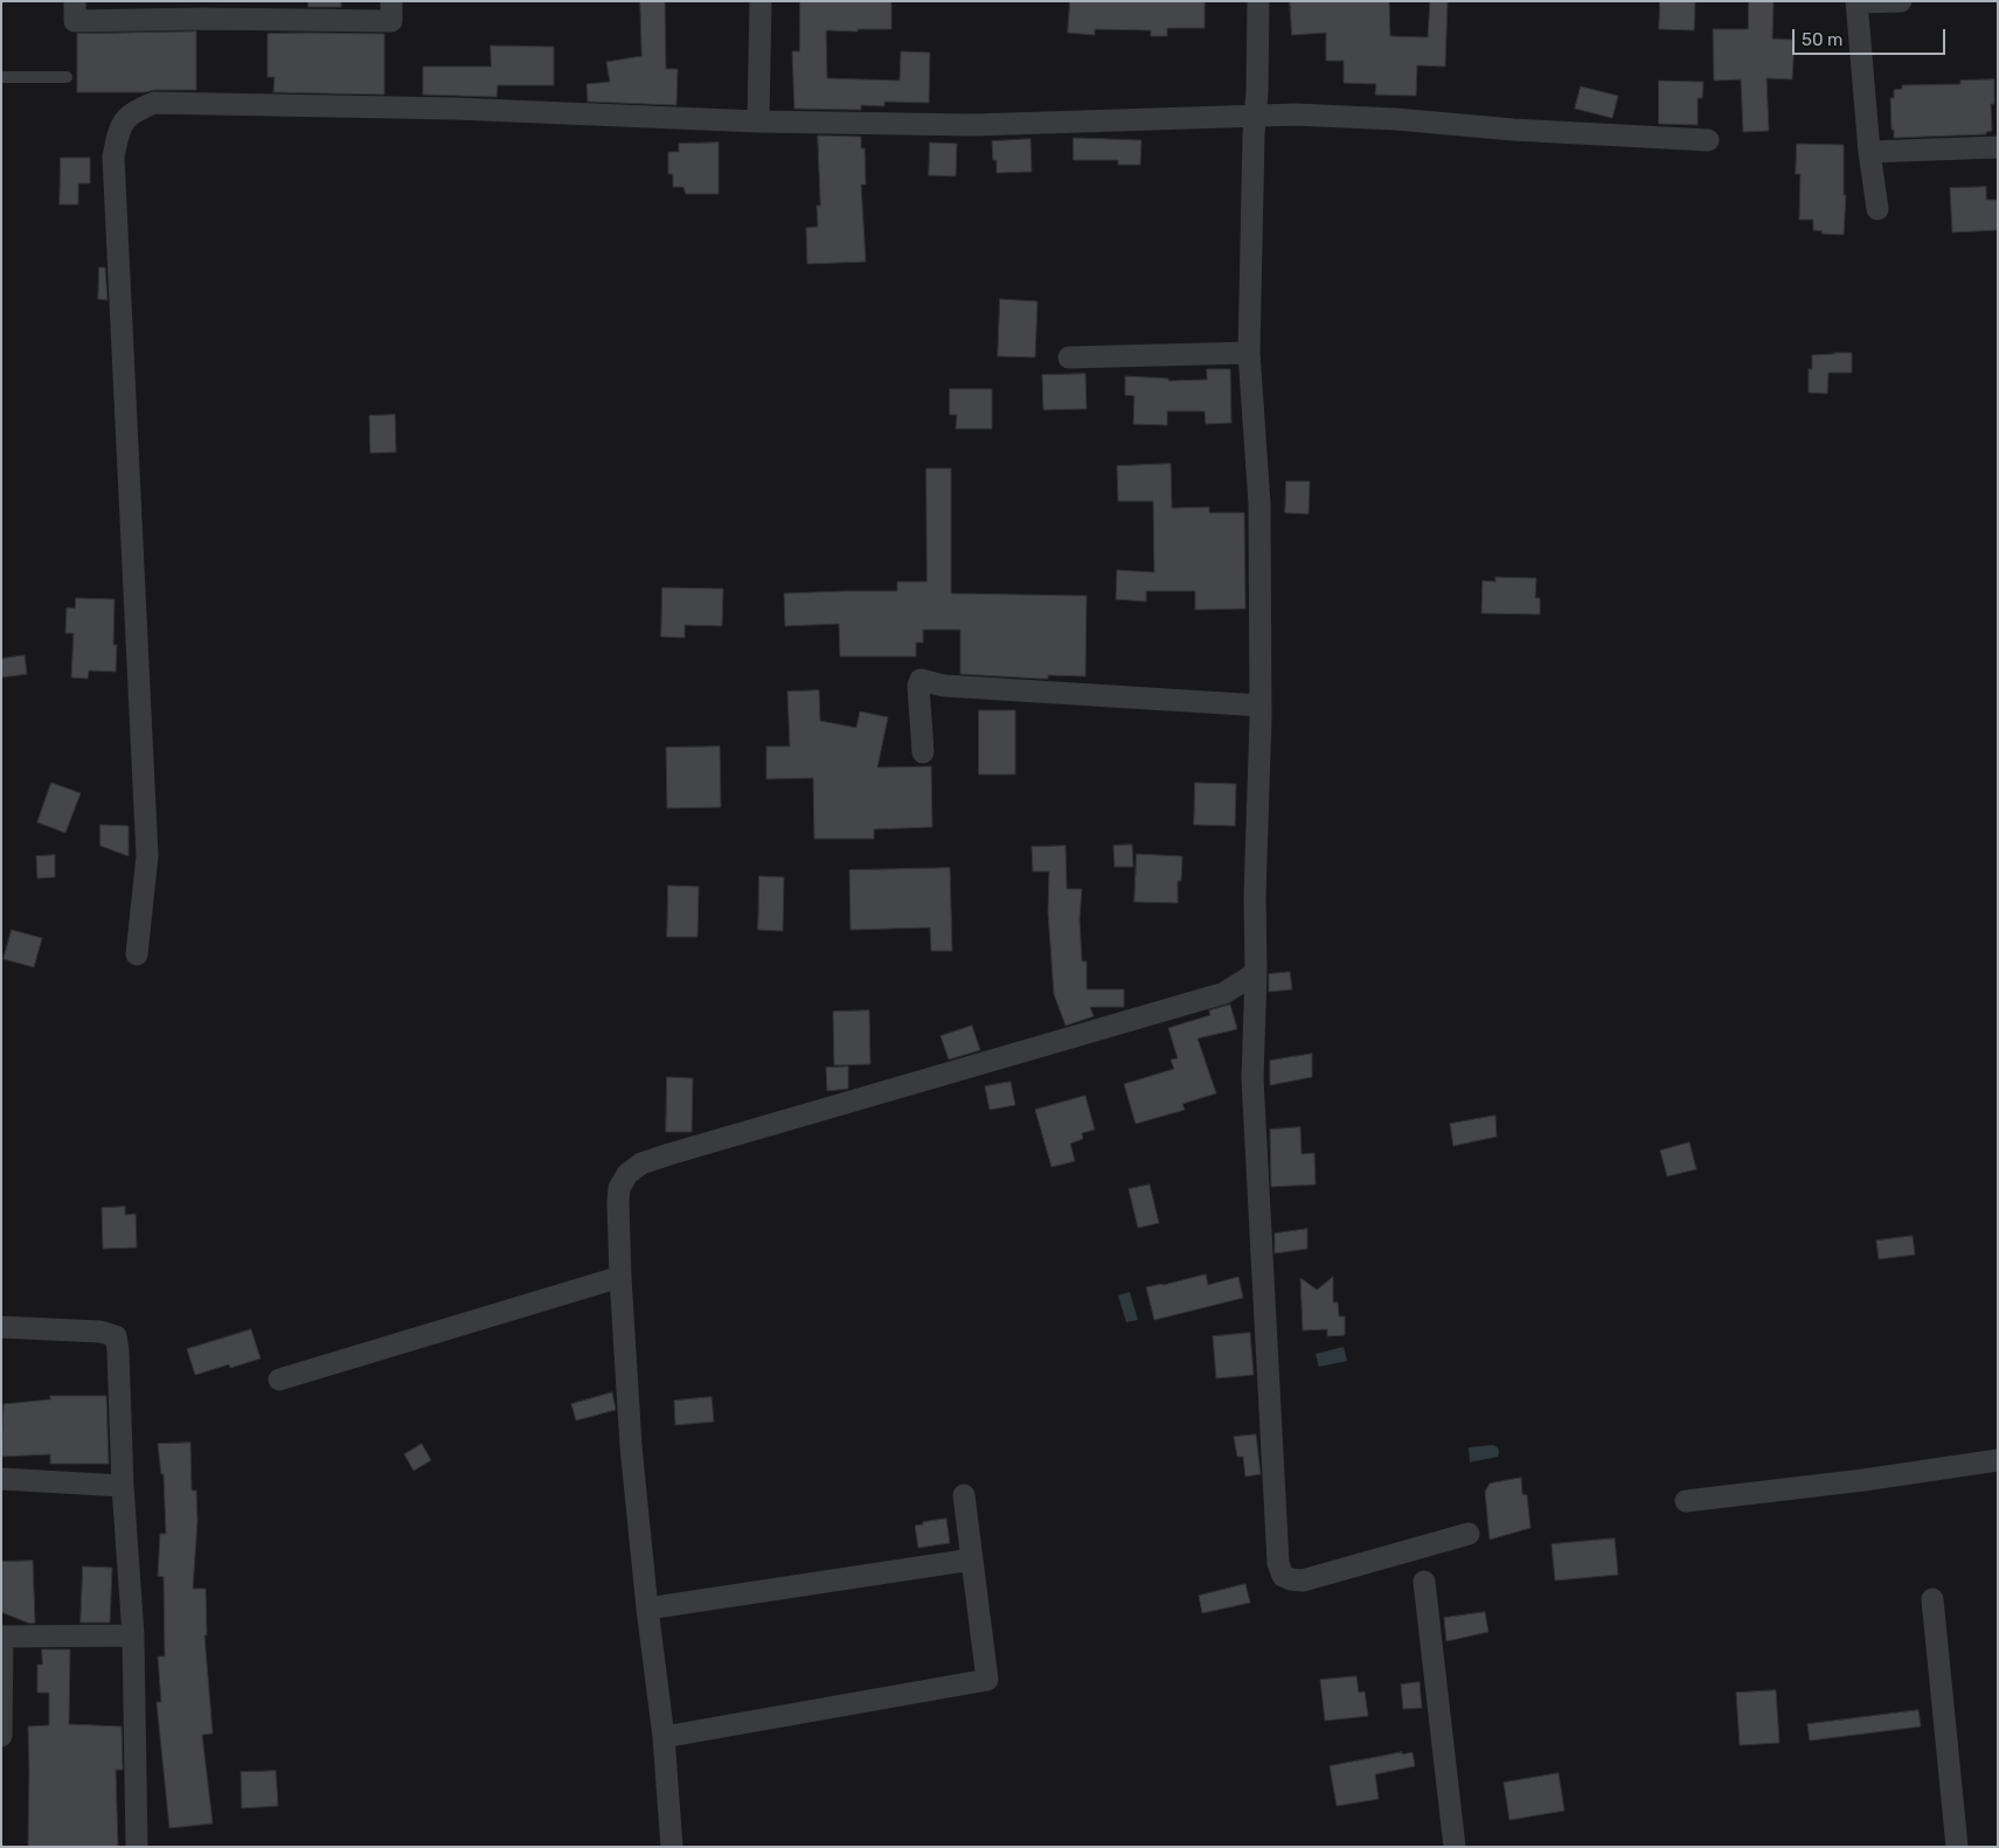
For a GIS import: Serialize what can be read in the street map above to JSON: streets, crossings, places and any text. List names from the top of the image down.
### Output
{
  "scale_bar": "50 m"
}
